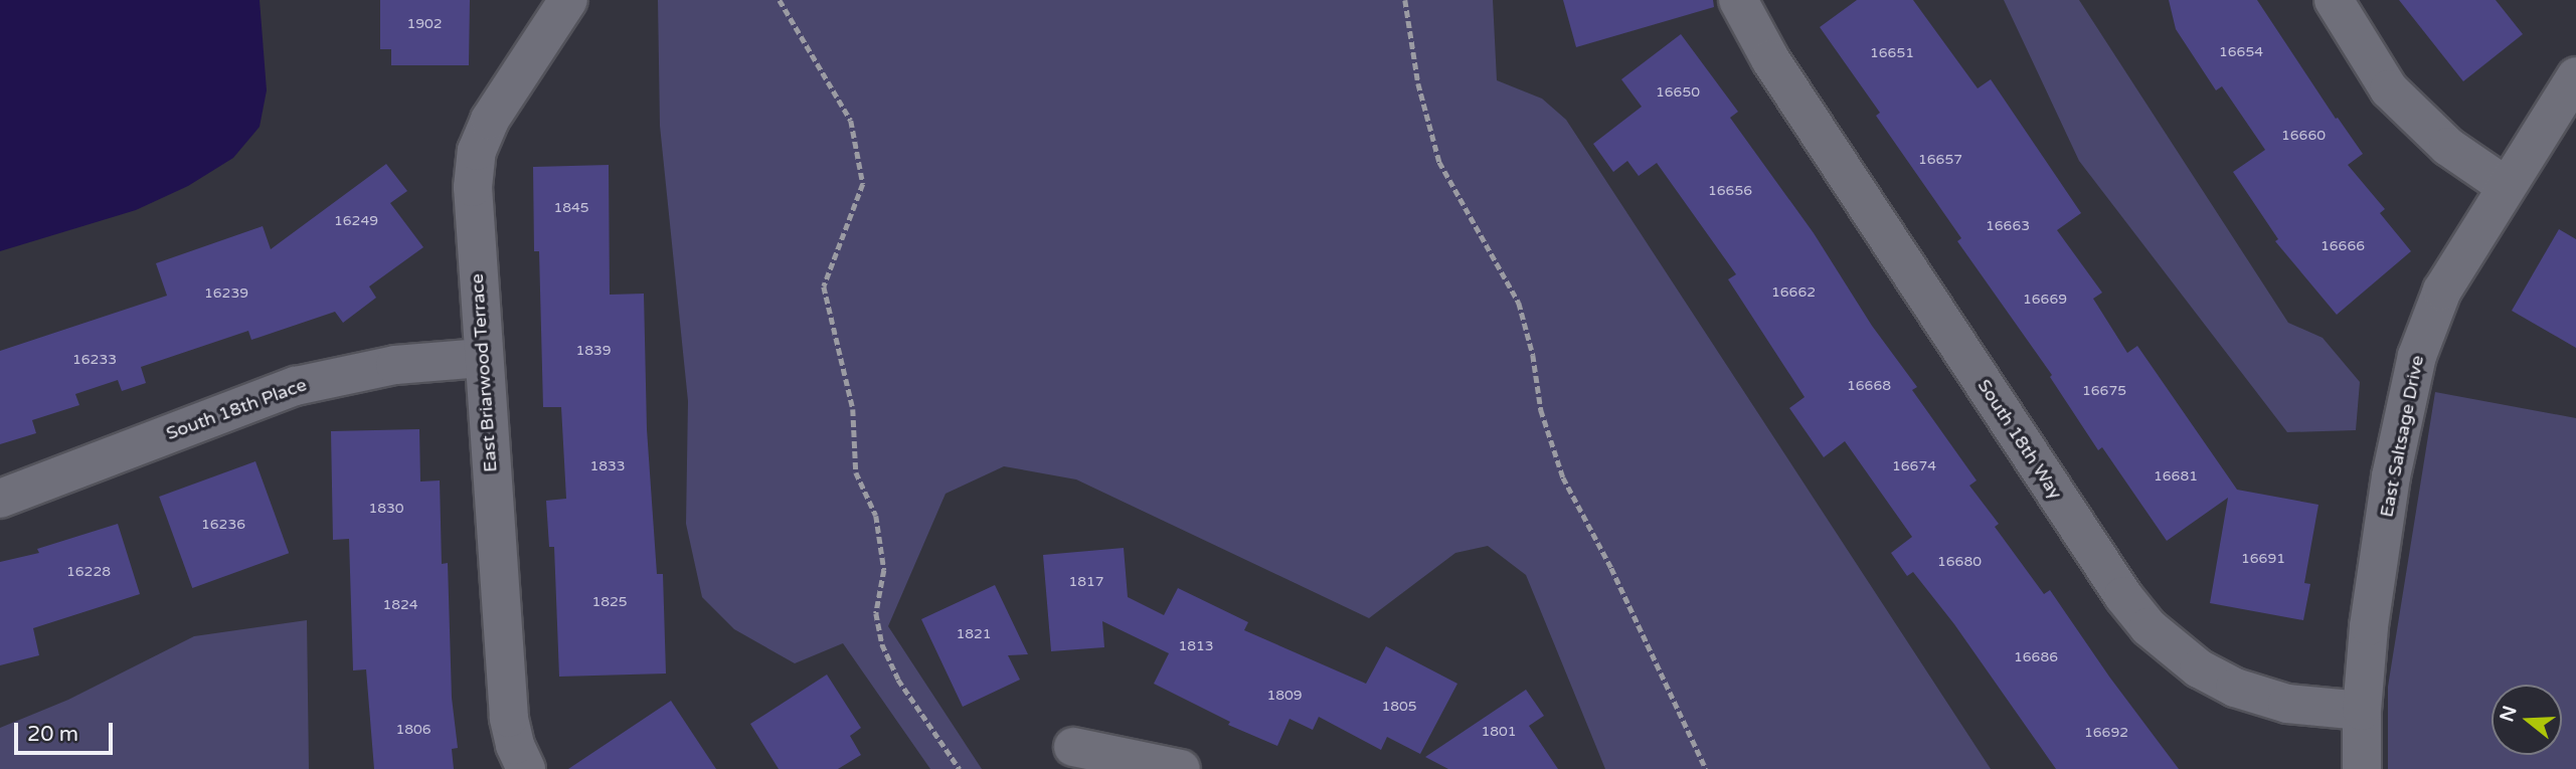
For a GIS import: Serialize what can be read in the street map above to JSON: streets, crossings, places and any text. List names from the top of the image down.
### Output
{
  "streets": {
    "street": [
      "East Briarwood Terrace",
      "South 18th Place",
      "East Saltsage Drive",
      "South 18th Way"
    ]
  },
  "crossings": [
    ["East Briarwood Terrace", "South 18th Place"],
    ["East Saltsage Drive", "South 18th Way"]
  ],
  "house_numbers": [
    "1902",
    "16654",
    "16651",
    "16650",
    "16660",
    "16657",
    "16656",
    "1845",
    "16249",
    "16663",
    "16666",
    "16662",
    "16239",
    "16669",
    "1839",
    "16233",
    "16668",
    "16675",
    "1833",
    "16674",
    "16681",
    "1830",
    "16236",
    "16691",
    "16680",
    "16228",
    "1817",
    "1825",
    "1824",
    "1821",
    "1813",
    "16686",
    "1809",
    "1805",
    "1806",
    "1801",
    "16692"
  ],
  "scale_bar": "20 m",
  "north": "left"
}
